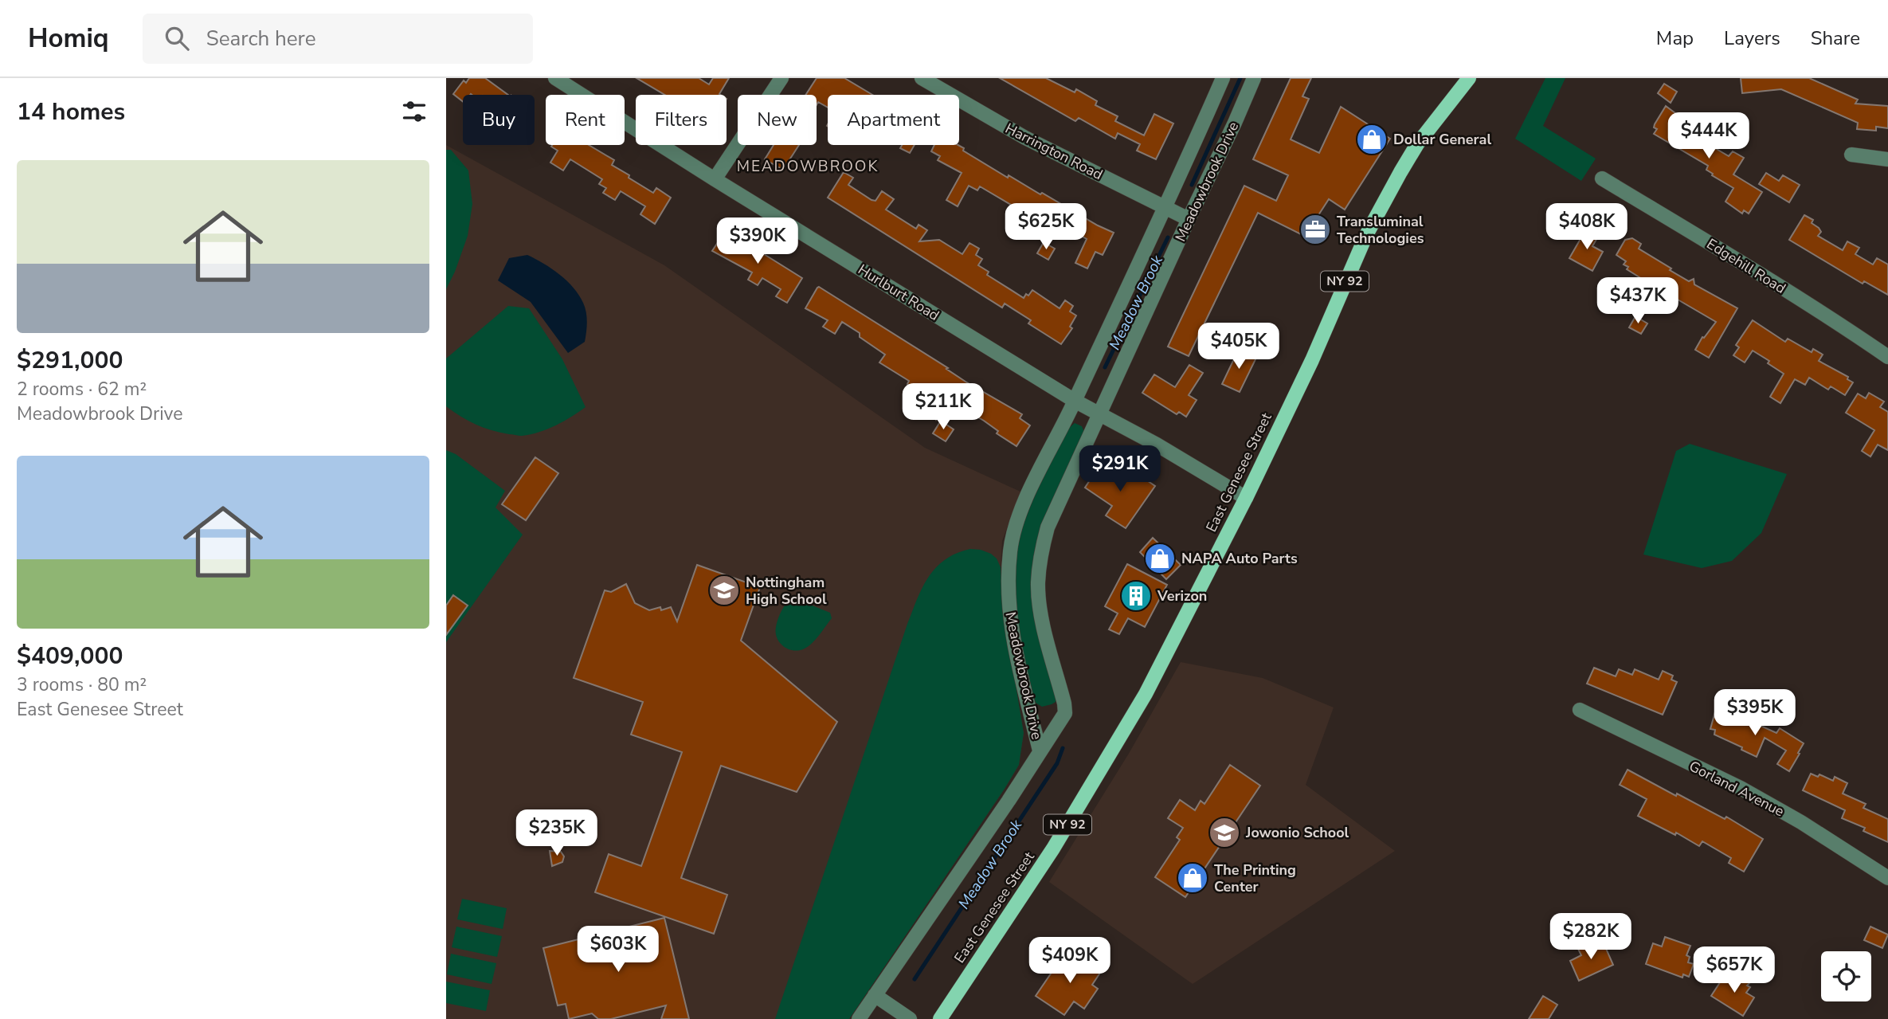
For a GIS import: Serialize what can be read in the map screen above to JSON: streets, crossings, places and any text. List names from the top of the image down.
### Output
{
  "streets": {
    "main road": ["NY 92", "East Genesee Street"],
    "street": [
      "Harrington Road",
      "Meadowbrook Drive",
      "Edgehill Road",
      "Hurlburt Road",
      "Gorland Avenue"
    ]
  },
  "crossings": [
    ["Harrington Road", "Meadowbrook Drive"],
    ["Meadowbrook Drive", "Hurlburt Road"],
    ["Hurlburt Road", "East Genesee Street"]
  ],
  "districts": ["MEADOWBROOK"],
  "water": ["Meadow Brook"],
  "places": {
    "shop": ["Dollar General", "NAPA Auto Parts", "The Printing Center"],
    "office": ["Transluminal Technologies"],
    "school or university": ["Nottingham High School", "Jowonio School"],
    "building": ["Verizon"]
  },
  "page": {
    "header": "Homiq",
    "search": "Search here",
    "nav": ["Map", "Layers", "Share"],
    "heading": "14 homes",
    "chip": [
      "Buy",
      "Rent",
      "Filters",
      "New",
      "Apartment"
    ],
    "price": [
      "$444K",
      "$625K",
      "$408K",
      "$390K",
      "$437K",
      "$405K",
      "$211K",
      "$291K",
      "$395K",
      "$235K",
      "$282K",
      "$603K",
      "$409K",
      "$657K"
    ],
    "list": [
      {
        "name": "$291,000",
        "note": "2 rooms · 62 m² · Meadowbrook Drive"
      },
      {
        "name": "$409,000",
        "note": "3 rooms · 80 m² · East Genesee Street"
      }
    ]
  }
}
